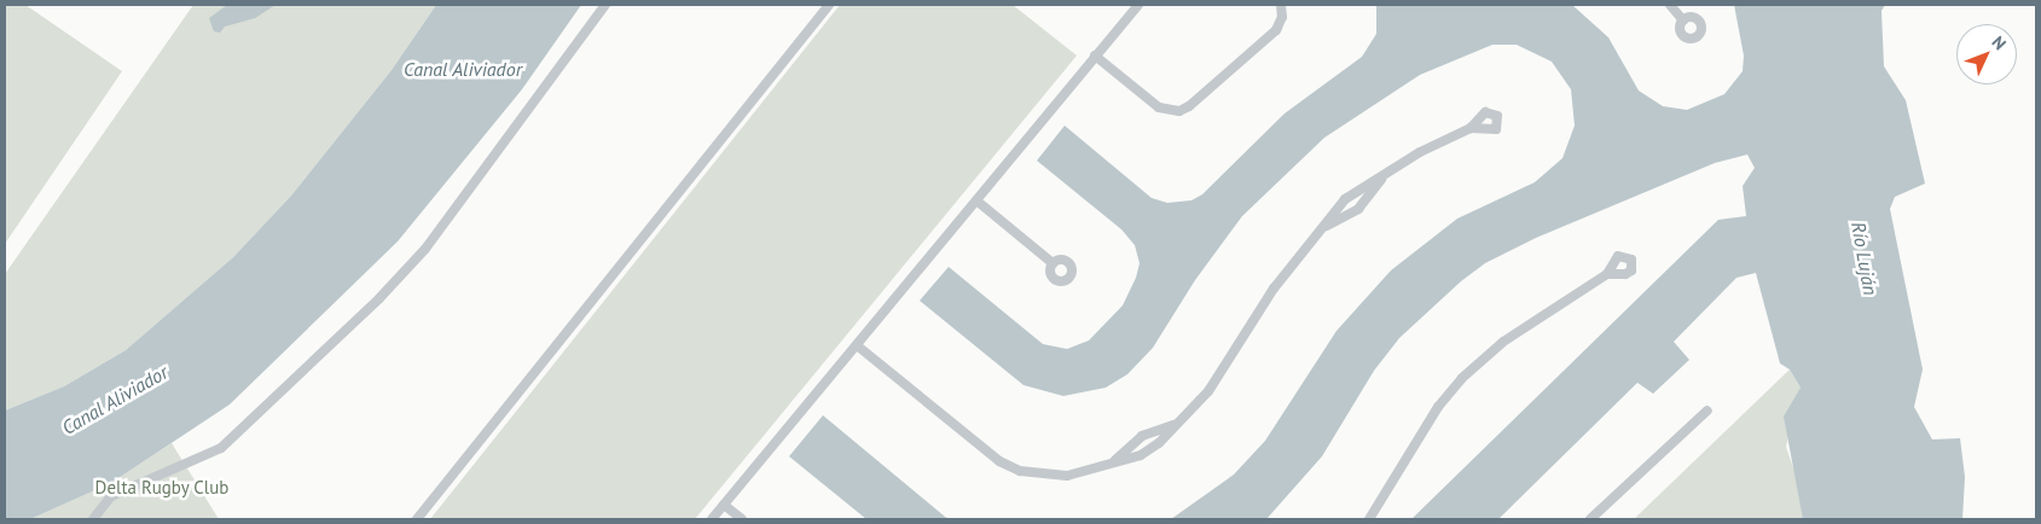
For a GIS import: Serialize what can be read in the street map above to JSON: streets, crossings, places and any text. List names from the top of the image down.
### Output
{
  "water": ["Canal Aliviador", "Río Luján"],
  "parks": ["Delta Rugby Club"],
  "north": "top right"
}
